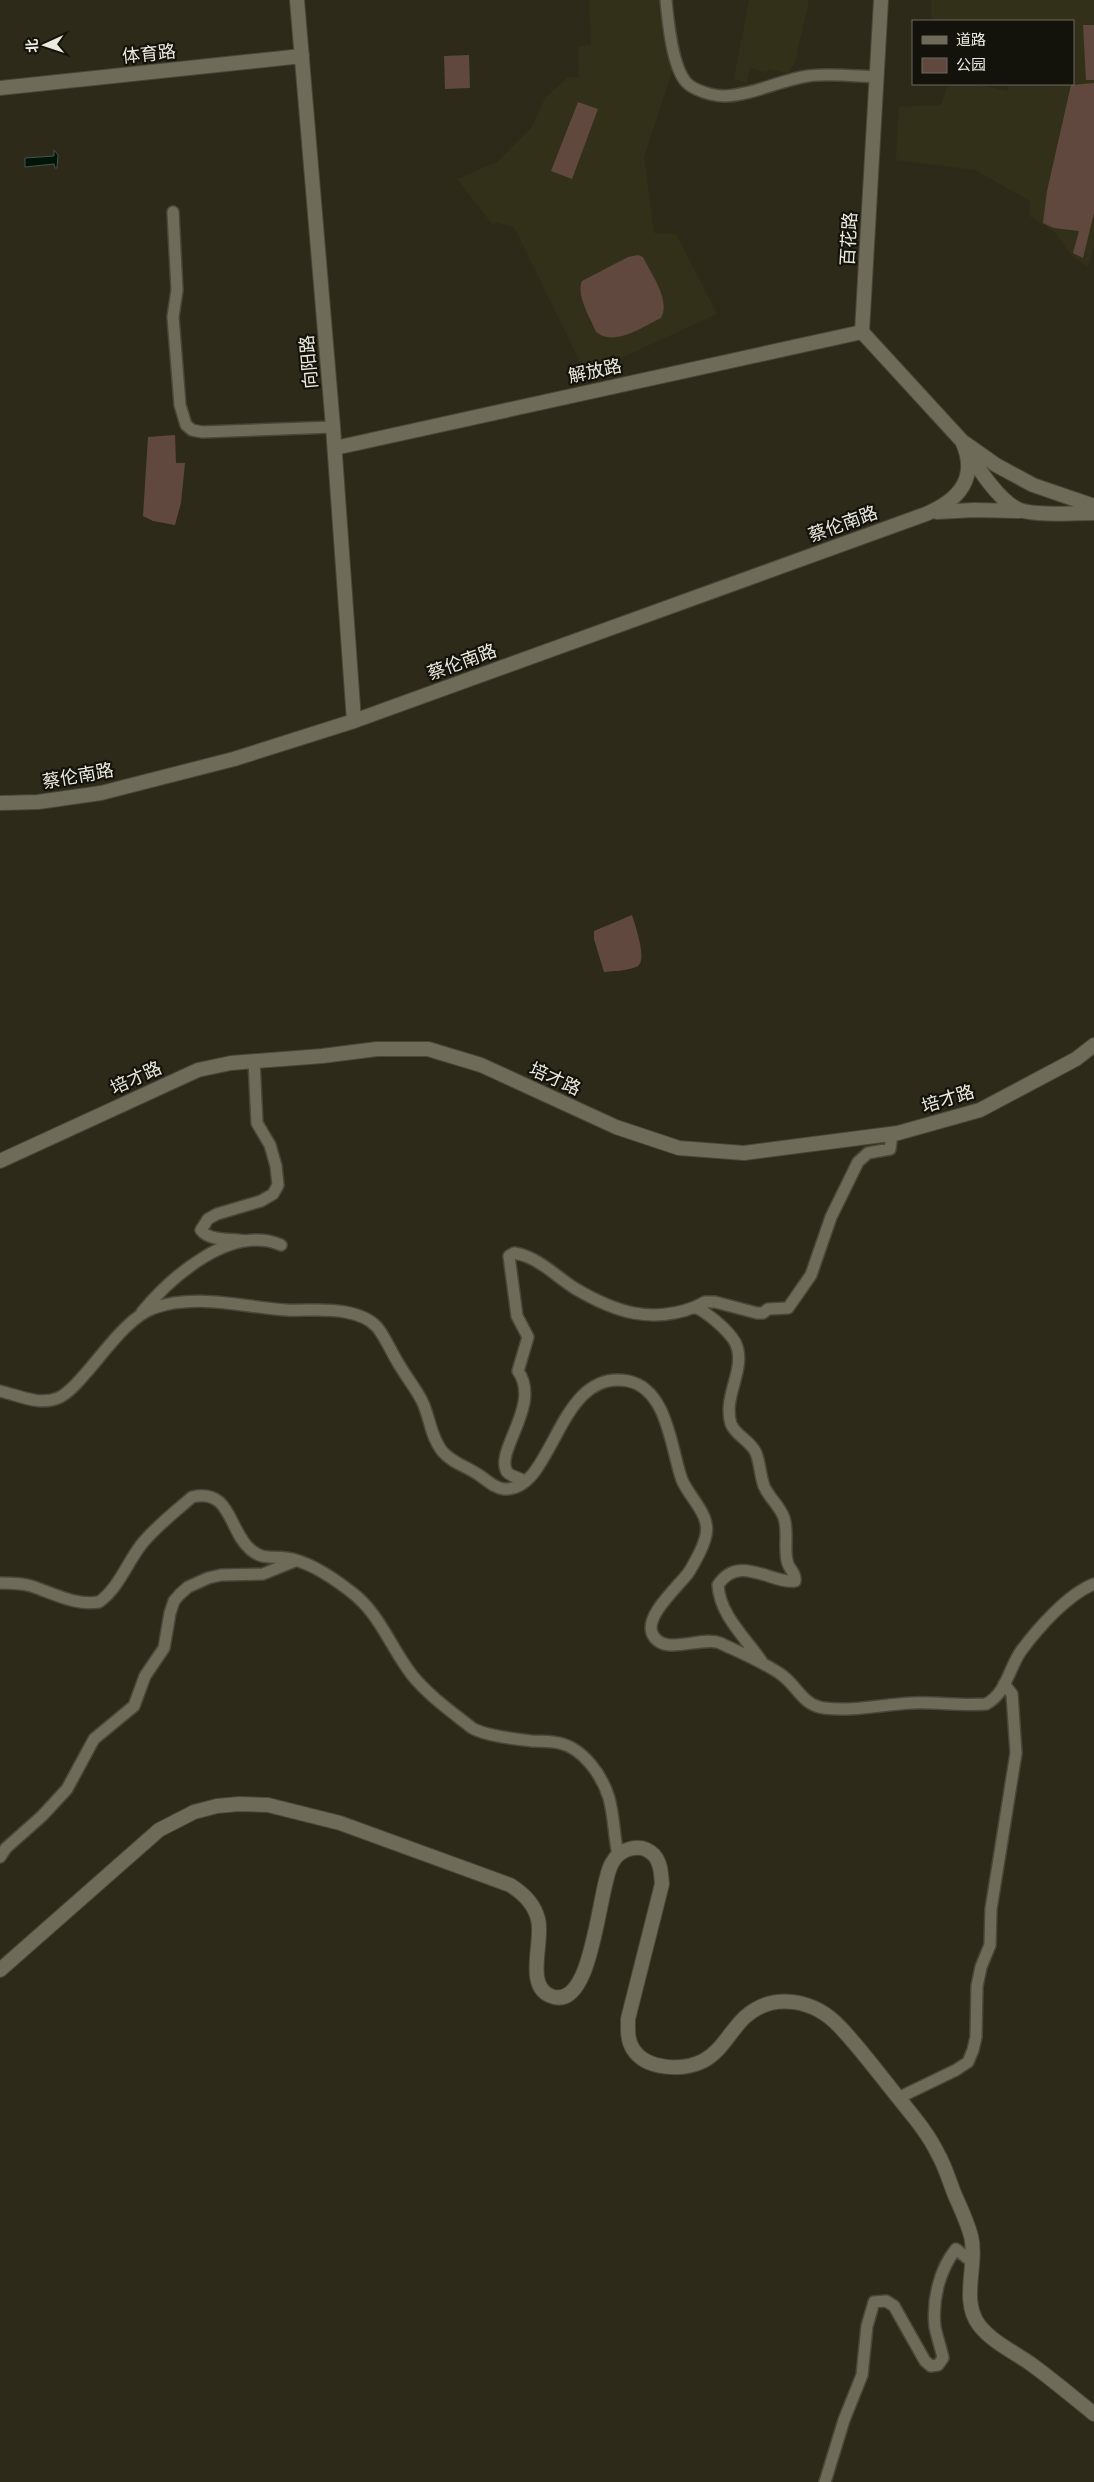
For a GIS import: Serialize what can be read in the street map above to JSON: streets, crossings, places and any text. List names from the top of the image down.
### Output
{
  "streets": {
    "street": [
      "体育路",
      "百花路",
      "向阳路",
      "解放路",
      "蔡伦南路",
      "培才路"
    ]
  },
  "crossings": [
    ["体育路", "向阳路"],
    ["百花路", "解放路"],
    ["向阳路", "解放路"],
    ["向阳路", "蔡伦南路"]
  ],
  "legend": ["道路", "公园"],
  "north": "left"
}
